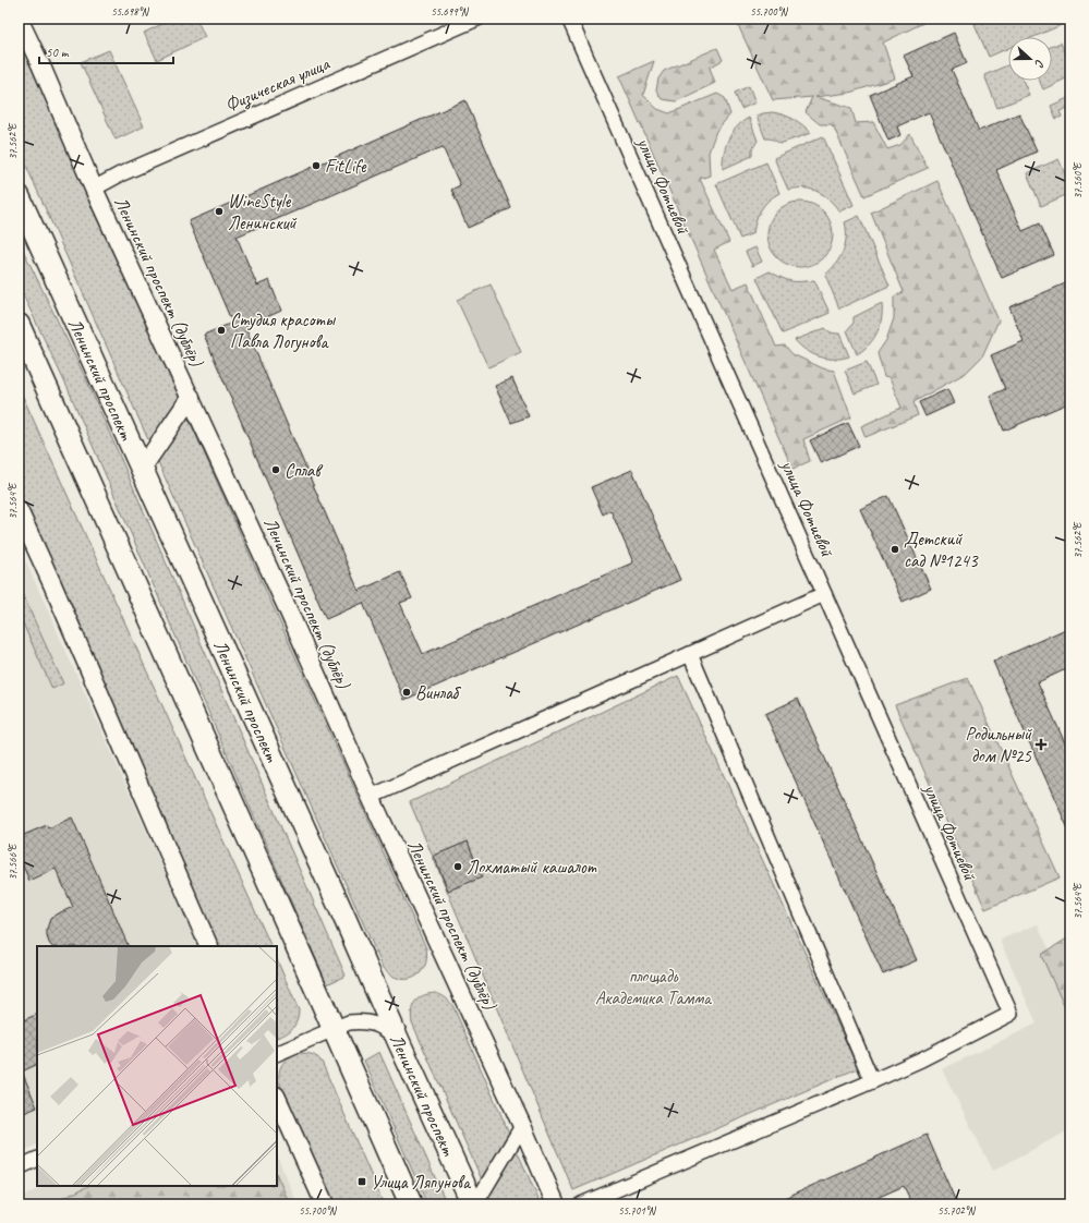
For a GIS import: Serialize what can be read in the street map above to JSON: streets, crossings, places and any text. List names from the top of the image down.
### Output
{
  "streets": {
    "main road": ["Ленинский проспект"],
    "street": ["Физическая улица", "улица Фотиевой", "Ленинский проспект (дублёр)"]
  },
  "crossings": [
    ["Физическая улица", "Ленинский проспект (дублёр)"]
  ],
  "parks": ["площадь Академика Тамма"],
  "places": {
    "other": [
      "FitLife",
      "WineStyle Ленинский",
      "Студия красоты Павла Логунова",
      "Сплав",
      "Детский сад №1243",
      "Винлаб",
      "Лохматый кашалот"
    ],
    "health": ["Родильный дом №25"],
    "transit": ["Улица Ляпунова"]
  },
  "scale_bar": "50 m",
  "north": "right",
  "coordinates": [
    "55.698°N",
    "55.699°N",
    "55.700°N",
    "37.562°E",
    "37.560°E",
    "37.564°E",
    "37.566°E",
    "55.701°N",
    "55.702°N"
  ]
}
